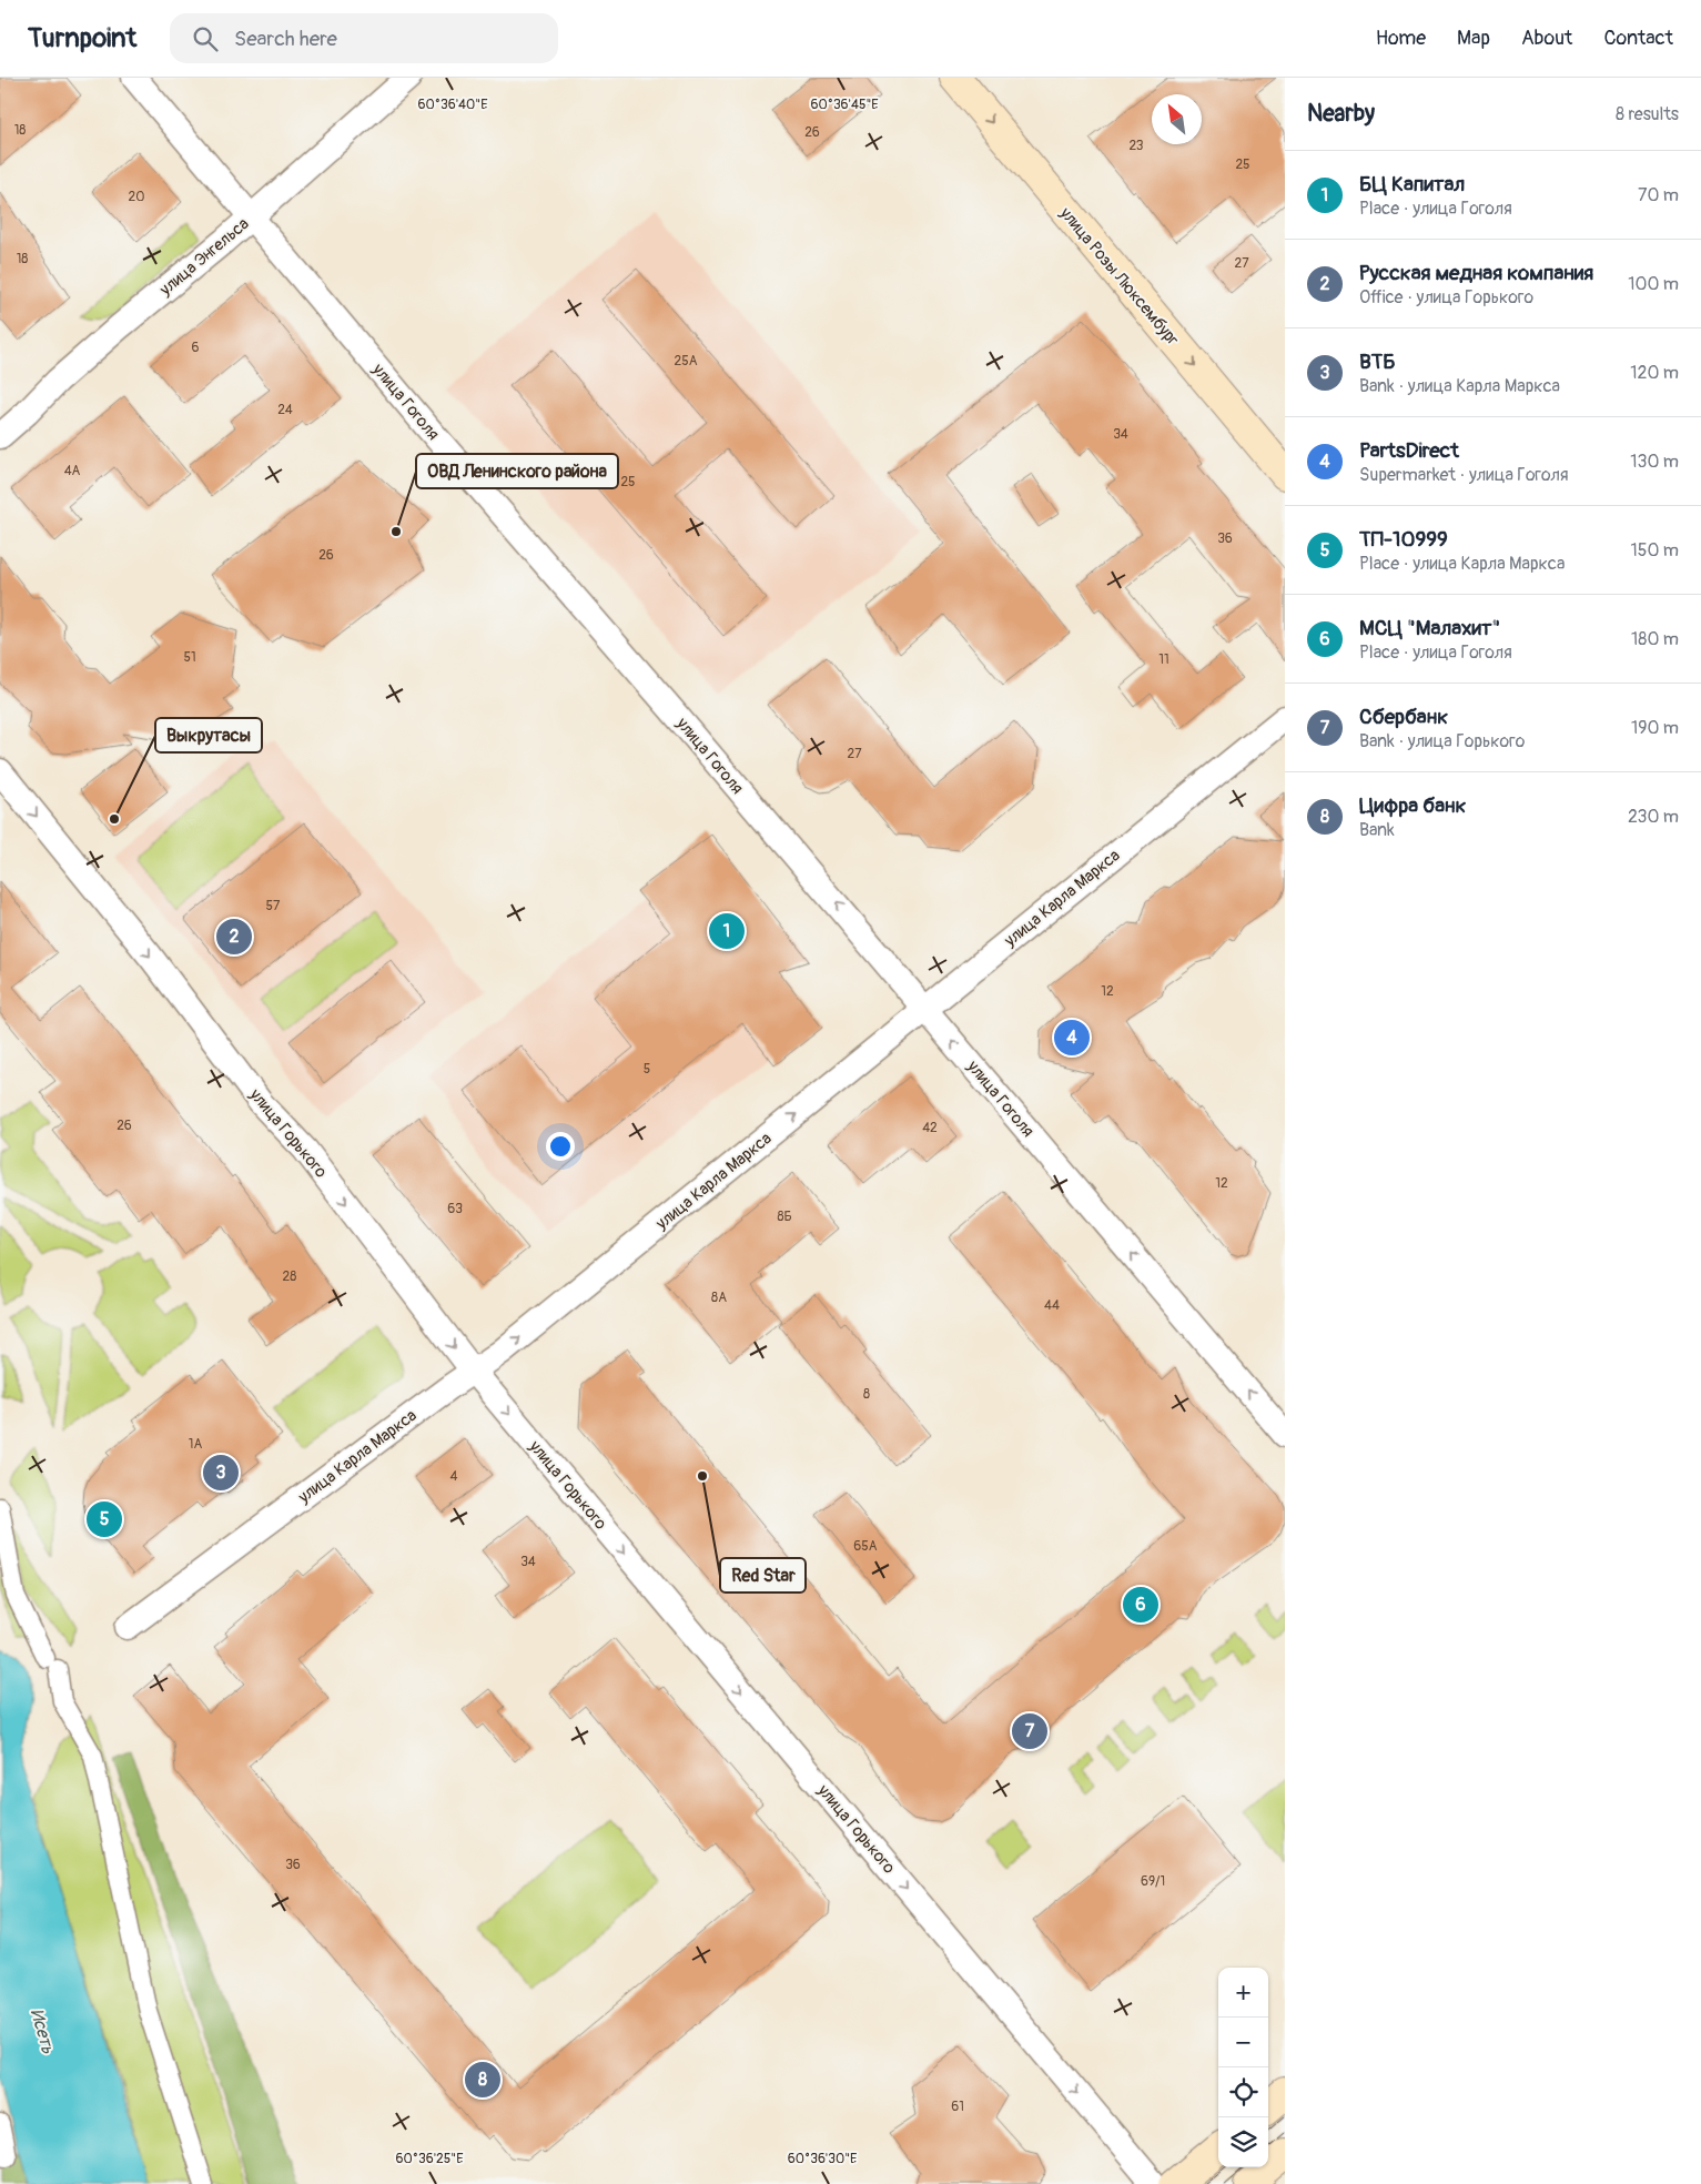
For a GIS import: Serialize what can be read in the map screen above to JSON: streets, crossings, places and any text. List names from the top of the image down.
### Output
{
  "streets": {
    "main road": ["улица Розы Люксембург"],
    "street": [
      "улица Энгельса",
      "улица Гоголя",
      "улица Карла Маркса",
      "улица Горького"
    ]
  },
  "crossings": [
    ["улица Энгельса", "улица Гоголя"],
    ["улица Гоголя", "улица Карла Маркса"],
    ["улица Карла Маркса", "улица Горького"]
  ],
  "one_way": [
    "улица Розы Люксембург",
    "улица Гоголя",
    "улица Карла Маркса",
    "улица Горького"
  ],
  "water": ["Исеть"],
  "places": ["ОВД Ленинского района", "Выкрутасы", "Red Star"],
  "house_numbers": [
    "18",
    "26",
    "23",
    "25",
    "20",
    "18",
    "27",
    "6",
    "25А",
    "24",
    "34",
    "4А",
    "25",
    "36",
    "26",
    "51",
    "11",
    "27",
    "57",
    "12",
    "5",
    "26",
    "42",
    "12",
    "63",
    "8Б",
    "28",
    "8А",
    "44",
    "8",
    "1А",
    "4",
    "65А",
    "34",
    "36",
    "69/1",
    "61"
  ],
  "north": "top left",
  "page": {
    "header": "Turnpoint",
    "search": "Search here",
    "nav": [
      "Home",
      "Map",
      "About",
      "Contact"
    ],
    "heading": ["Nearby", "8 results"],
    "list": [
      {
        "mark": "1",
        "name": "БЦ Капитал",
        "note": "Place · улица Гоголя",
        "value": "70 m"
      },
      {
        "mark": "2",
        "name": "Русская медная компания",
        "note": "Office · улица Горького",
        "value": "100 m"
      },
      {
        "mark": "3",
        "name": "ВТБ",
        "note": "Bank · улица Карла Маркса",
        "value": "120 m"
      },
      {
        "mark": "4",
        "name": "PartsDirect",
        "note": "Supermarket · улица Гоголя",
        "value": "130 m"
      },
      {
        "mark": "5",
        "name": "ТП-10999",
        "note": "Place · улица Карла Маркса",
        "value": "150 m"
      },
      {
        "mark": "6",
        "name": "МСЦ \"Малахит\"",
        "note": "Place · улица Гоголя",
        "value": "180 m"
      },
      {
        "mark": "7",
        "name": "Сбербанк",
        "note": "Bank · улица Горького",
        "value": "190 m"
      },
      {
        "mark": "8",
        "name": "Цифра банк",
        "note": "Bank",
        "value": "230 m"
      }
    ],
    "pins": [
      "1",
      "2",
      "4",
      "3",
      "5",
      "6",
      "7",
      "8"
    ],
    "map_buttons": ["+", "−"]
  },
  "coordinates": [
    "60°36'40\"E",
    "60°36'45\"E",
    "60°36'25\"E",
    "60°36'30\"E"
  ]
}
